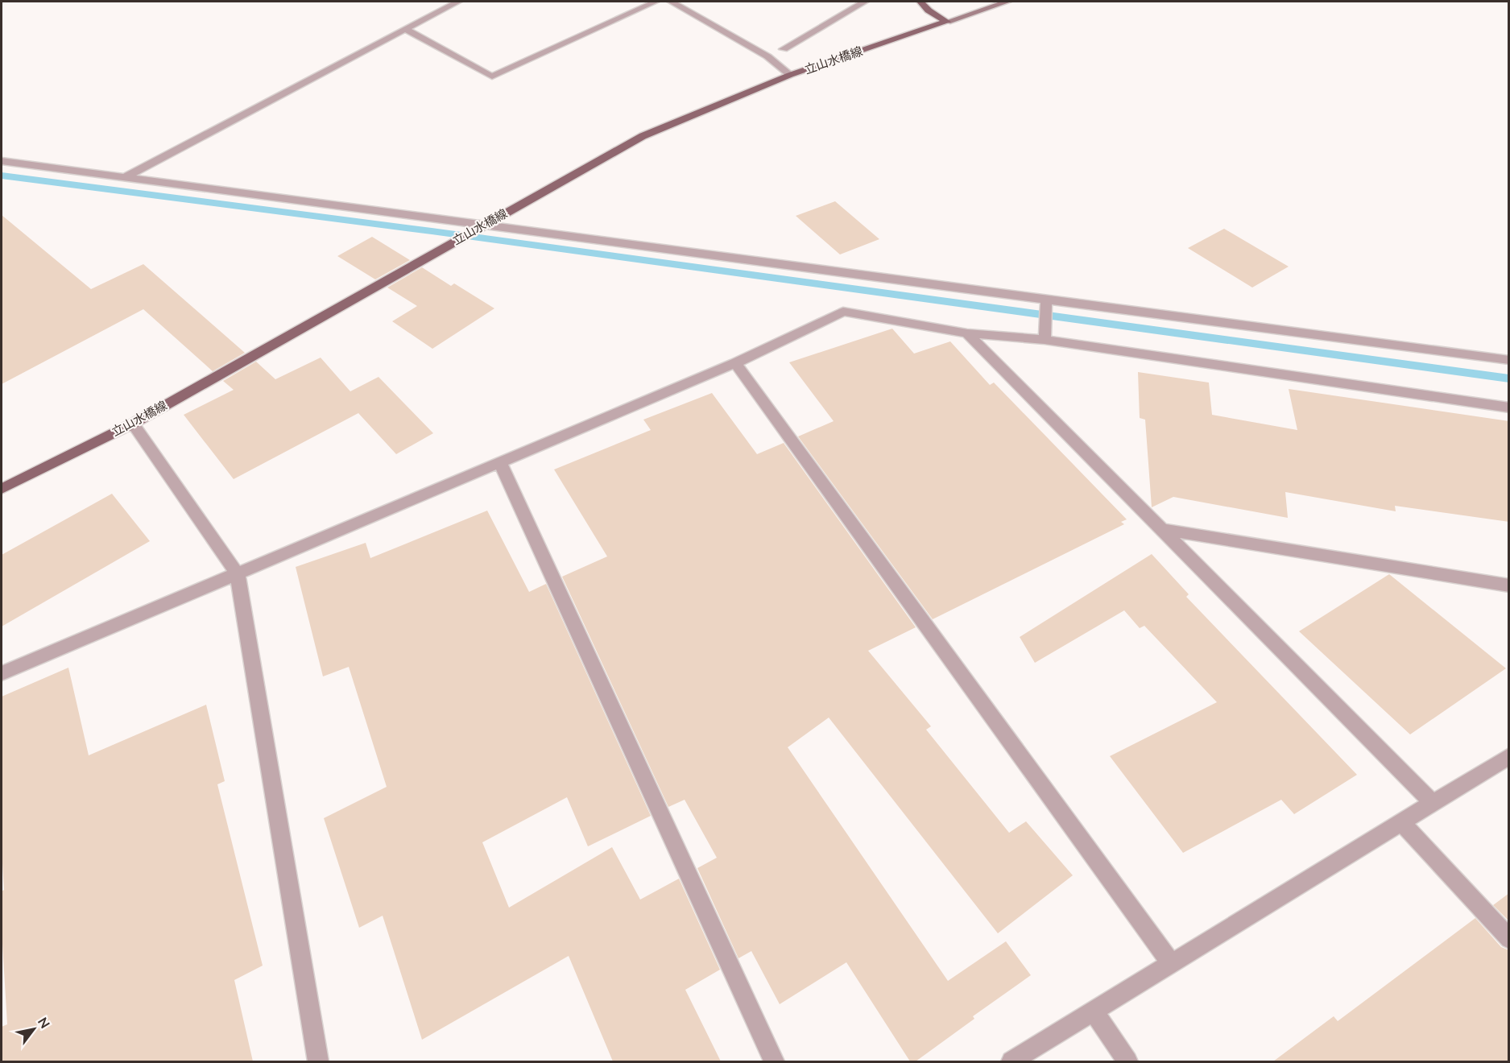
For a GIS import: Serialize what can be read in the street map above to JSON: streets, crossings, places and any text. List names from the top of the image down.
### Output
{
  "streets": {
    "main road": ["立山水橋線"]
  },
  "north": "top right"
}
